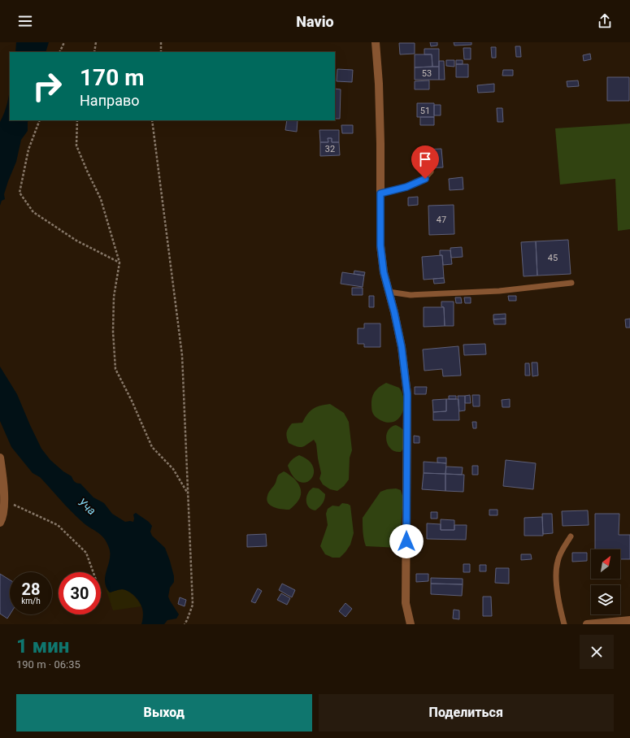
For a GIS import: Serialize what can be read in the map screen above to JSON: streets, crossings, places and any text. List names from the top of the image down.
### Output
{
  "water": ["Уча"],
  "house_numbers": [
    "53",
    "51",
    "32",
    "47",
    "45"
  ],
  "north": "top right",
  "page": {
    "header": "Navio",
    "turn": ["170 m", "Направо"],
    "speed": "28 km/h",
    "limit": "30",
    "heading": ["1 мин", "190 m · 06:35"],
    "buttons": ["Выход", "Поделиться"]
  }
}
